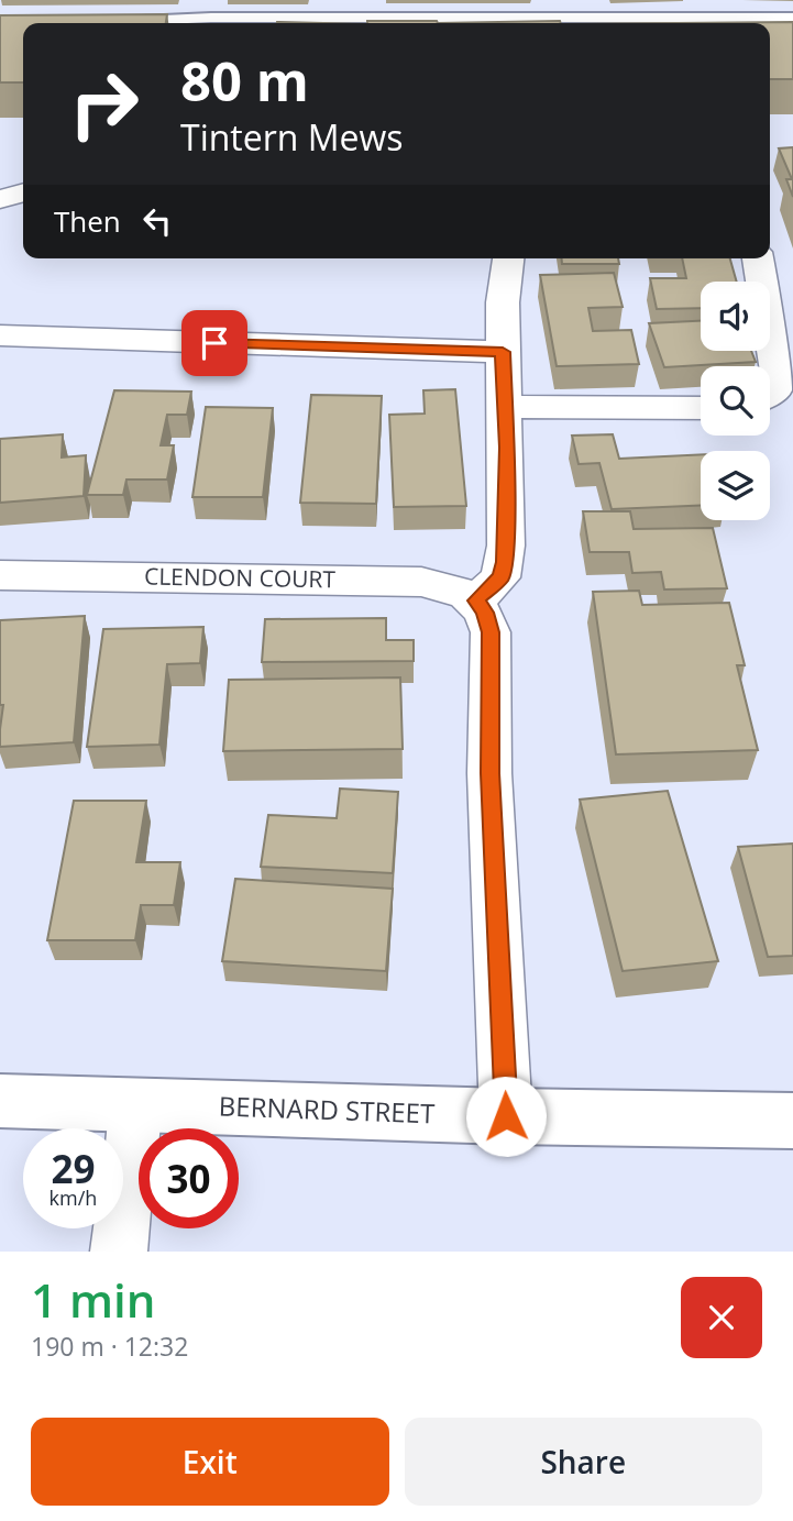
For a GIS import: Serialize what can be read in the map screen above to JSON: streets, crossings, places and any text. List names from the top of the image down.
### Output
{
  "streets": {
    "street": ["CLENDON COURT", "BERNARD STREET"]
  },
  "page": {
    "turn": ["80 m", "Tintern Mews"],
    "then": "Then",
    "speed": "29 km/h",
    "limit": "30",
    "heading": ["1 min", "190 m · 12:32"],
    "buttons": ["Exit", "Share"]
  }
}
